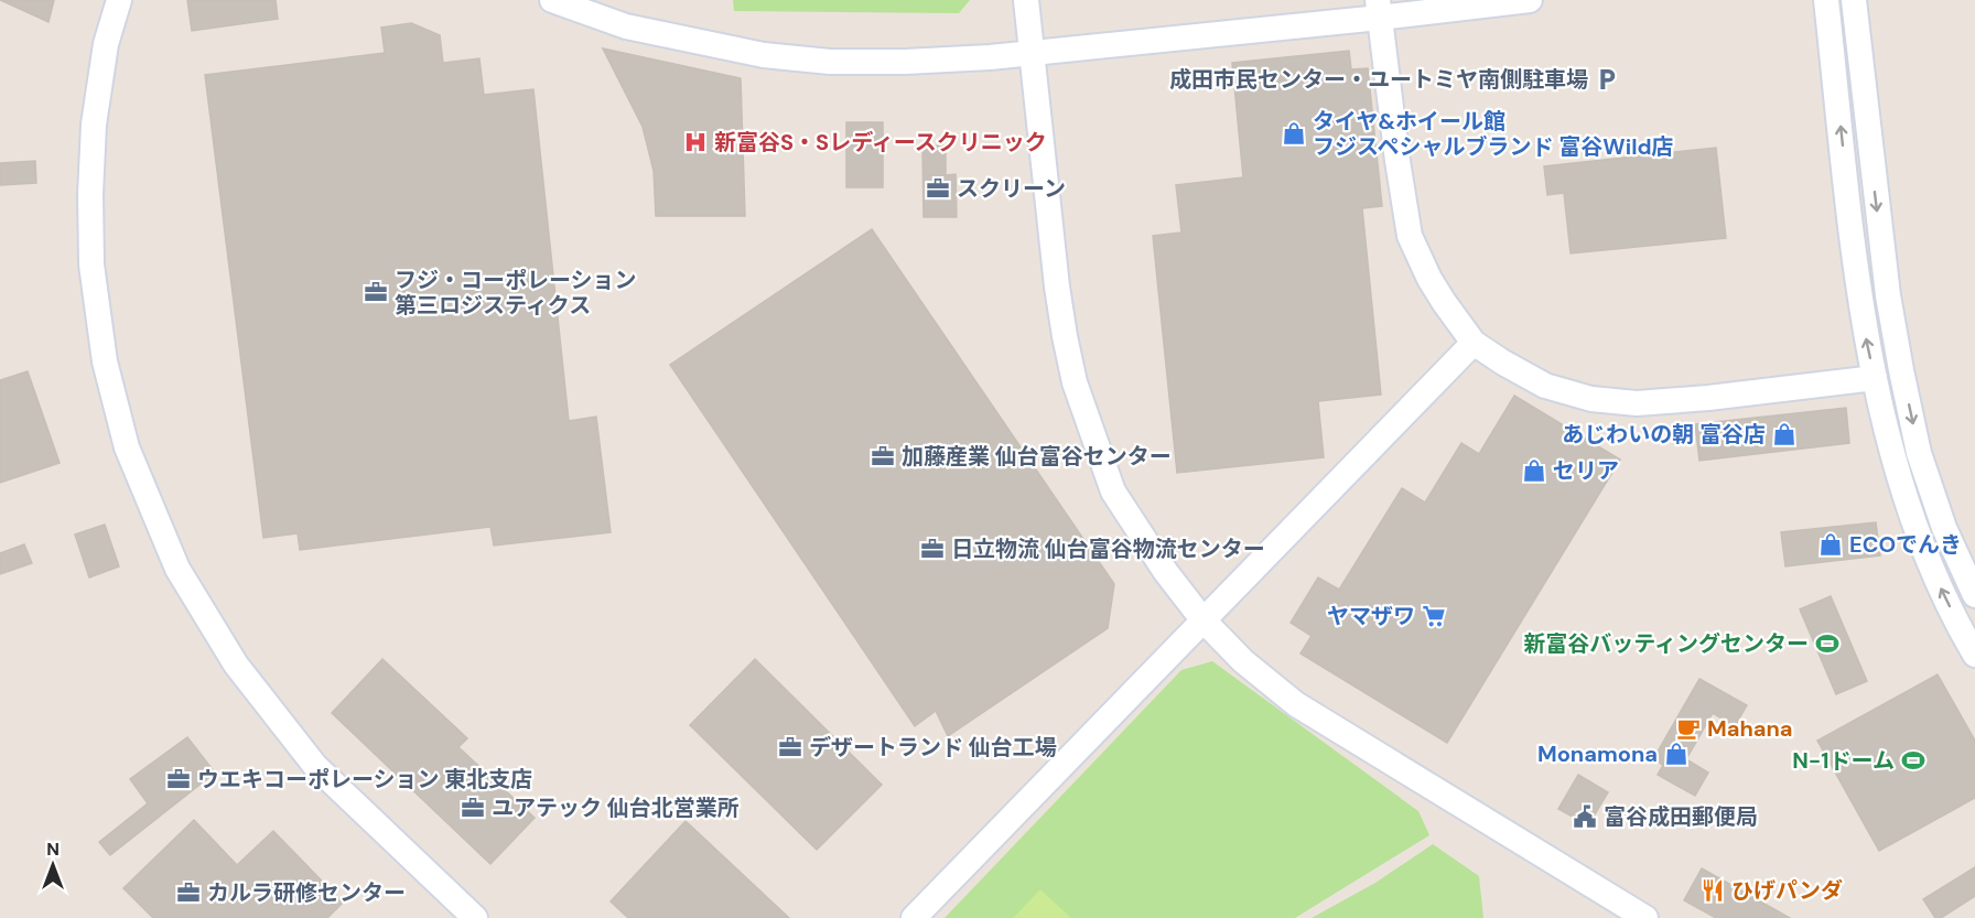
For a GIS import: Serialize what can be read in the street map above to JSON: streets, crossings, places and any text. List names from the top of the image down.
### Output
{
  "places": {
    "parking": ["成田市民センター・ユートミヤ南側駐車場"],
    "shop": [
      "タイヤ&ホイール館 フジスペシャルブランド 富谷Wild店",
      "あじわいの朝 富谷店",
      "セリア",
      "ECOでんき",
      "Monamona"
    ],
    "hospital": ["新富谷S・Sレディースクリニック"],
    "office": [
      "スクリーン",
      "フジ・コーポレーション 第三ロジスティクス",
      "加藤産業 仙台富谷センター",
      "日立物流 仙台富谷物流センター",
      "デザートランド 仙台工場",
      "ウエキコーポレーション 東北支店",
      "ユアテック 仙台北営業所",
      "カルラ研修センター"
    ],
    "supermarket": ["ヤマザワ"],
    "sports": ["新富谷バッティングセンター", "N-1ドーム"],
    "cafe": ["Mahana"],
    "public building": ["富谷成田郵便局"],
    "restaurant": ["ひげパンダ"]
  },
  "north": "top"
}
